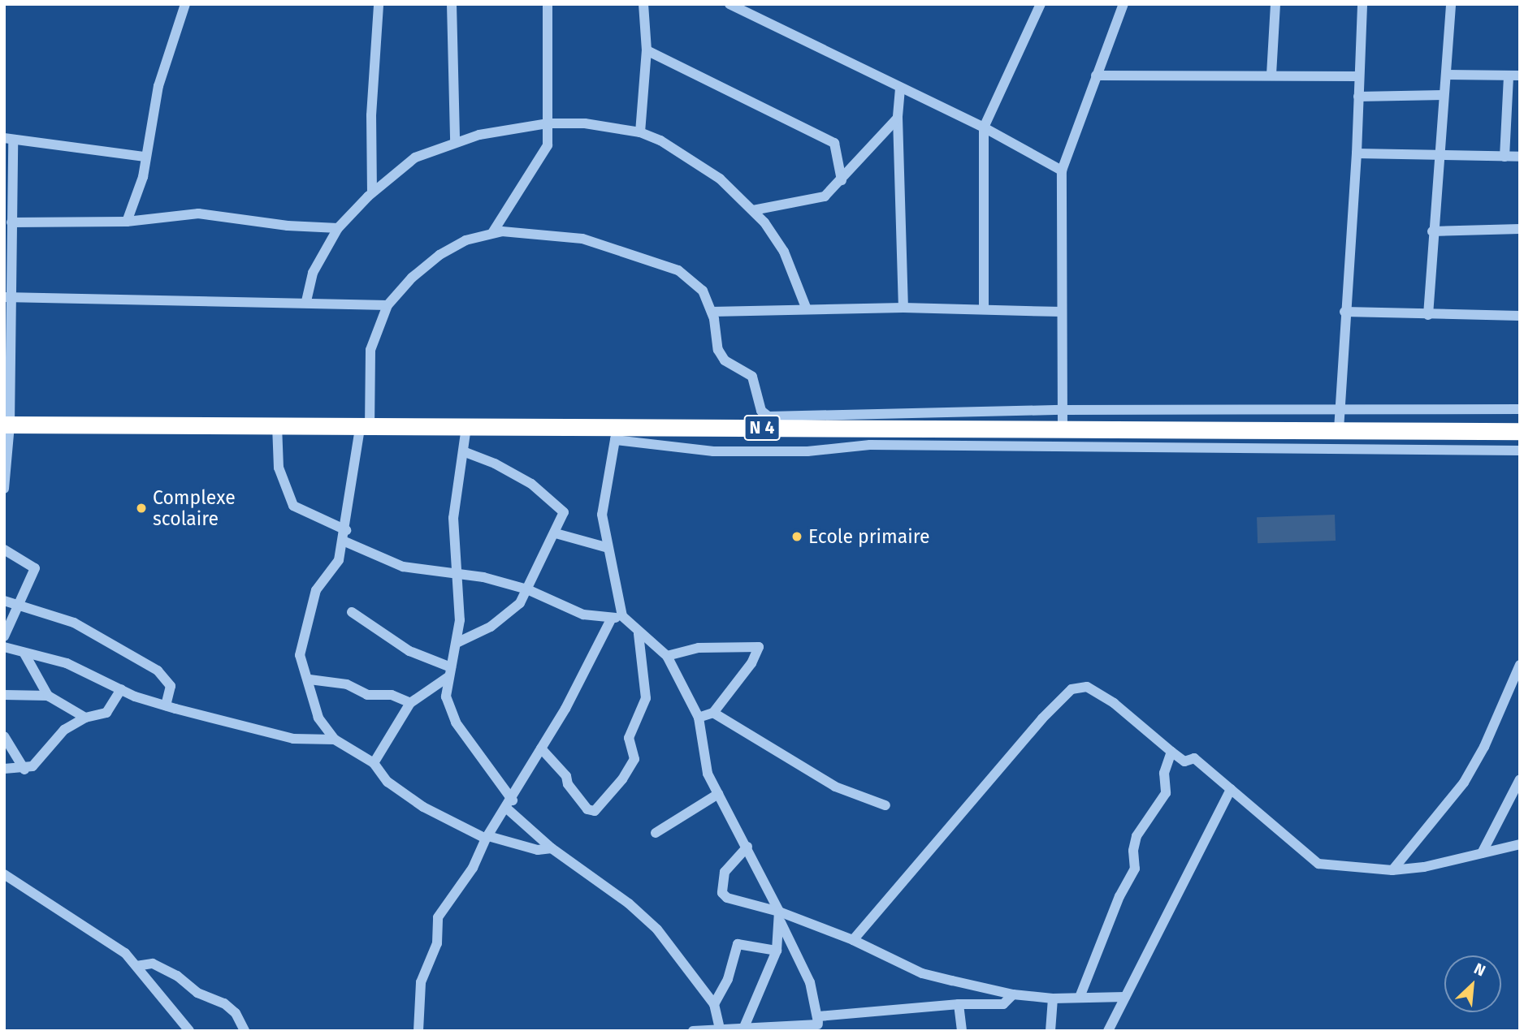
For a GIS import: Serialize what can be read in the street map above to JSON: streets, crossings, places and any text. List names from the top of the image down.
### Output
{
  "streets": {
    "highway": ["N 4"]
  },
  "places": ["Complexe scolaire", "Ecole primaire"],
  "north": "top right"
}
